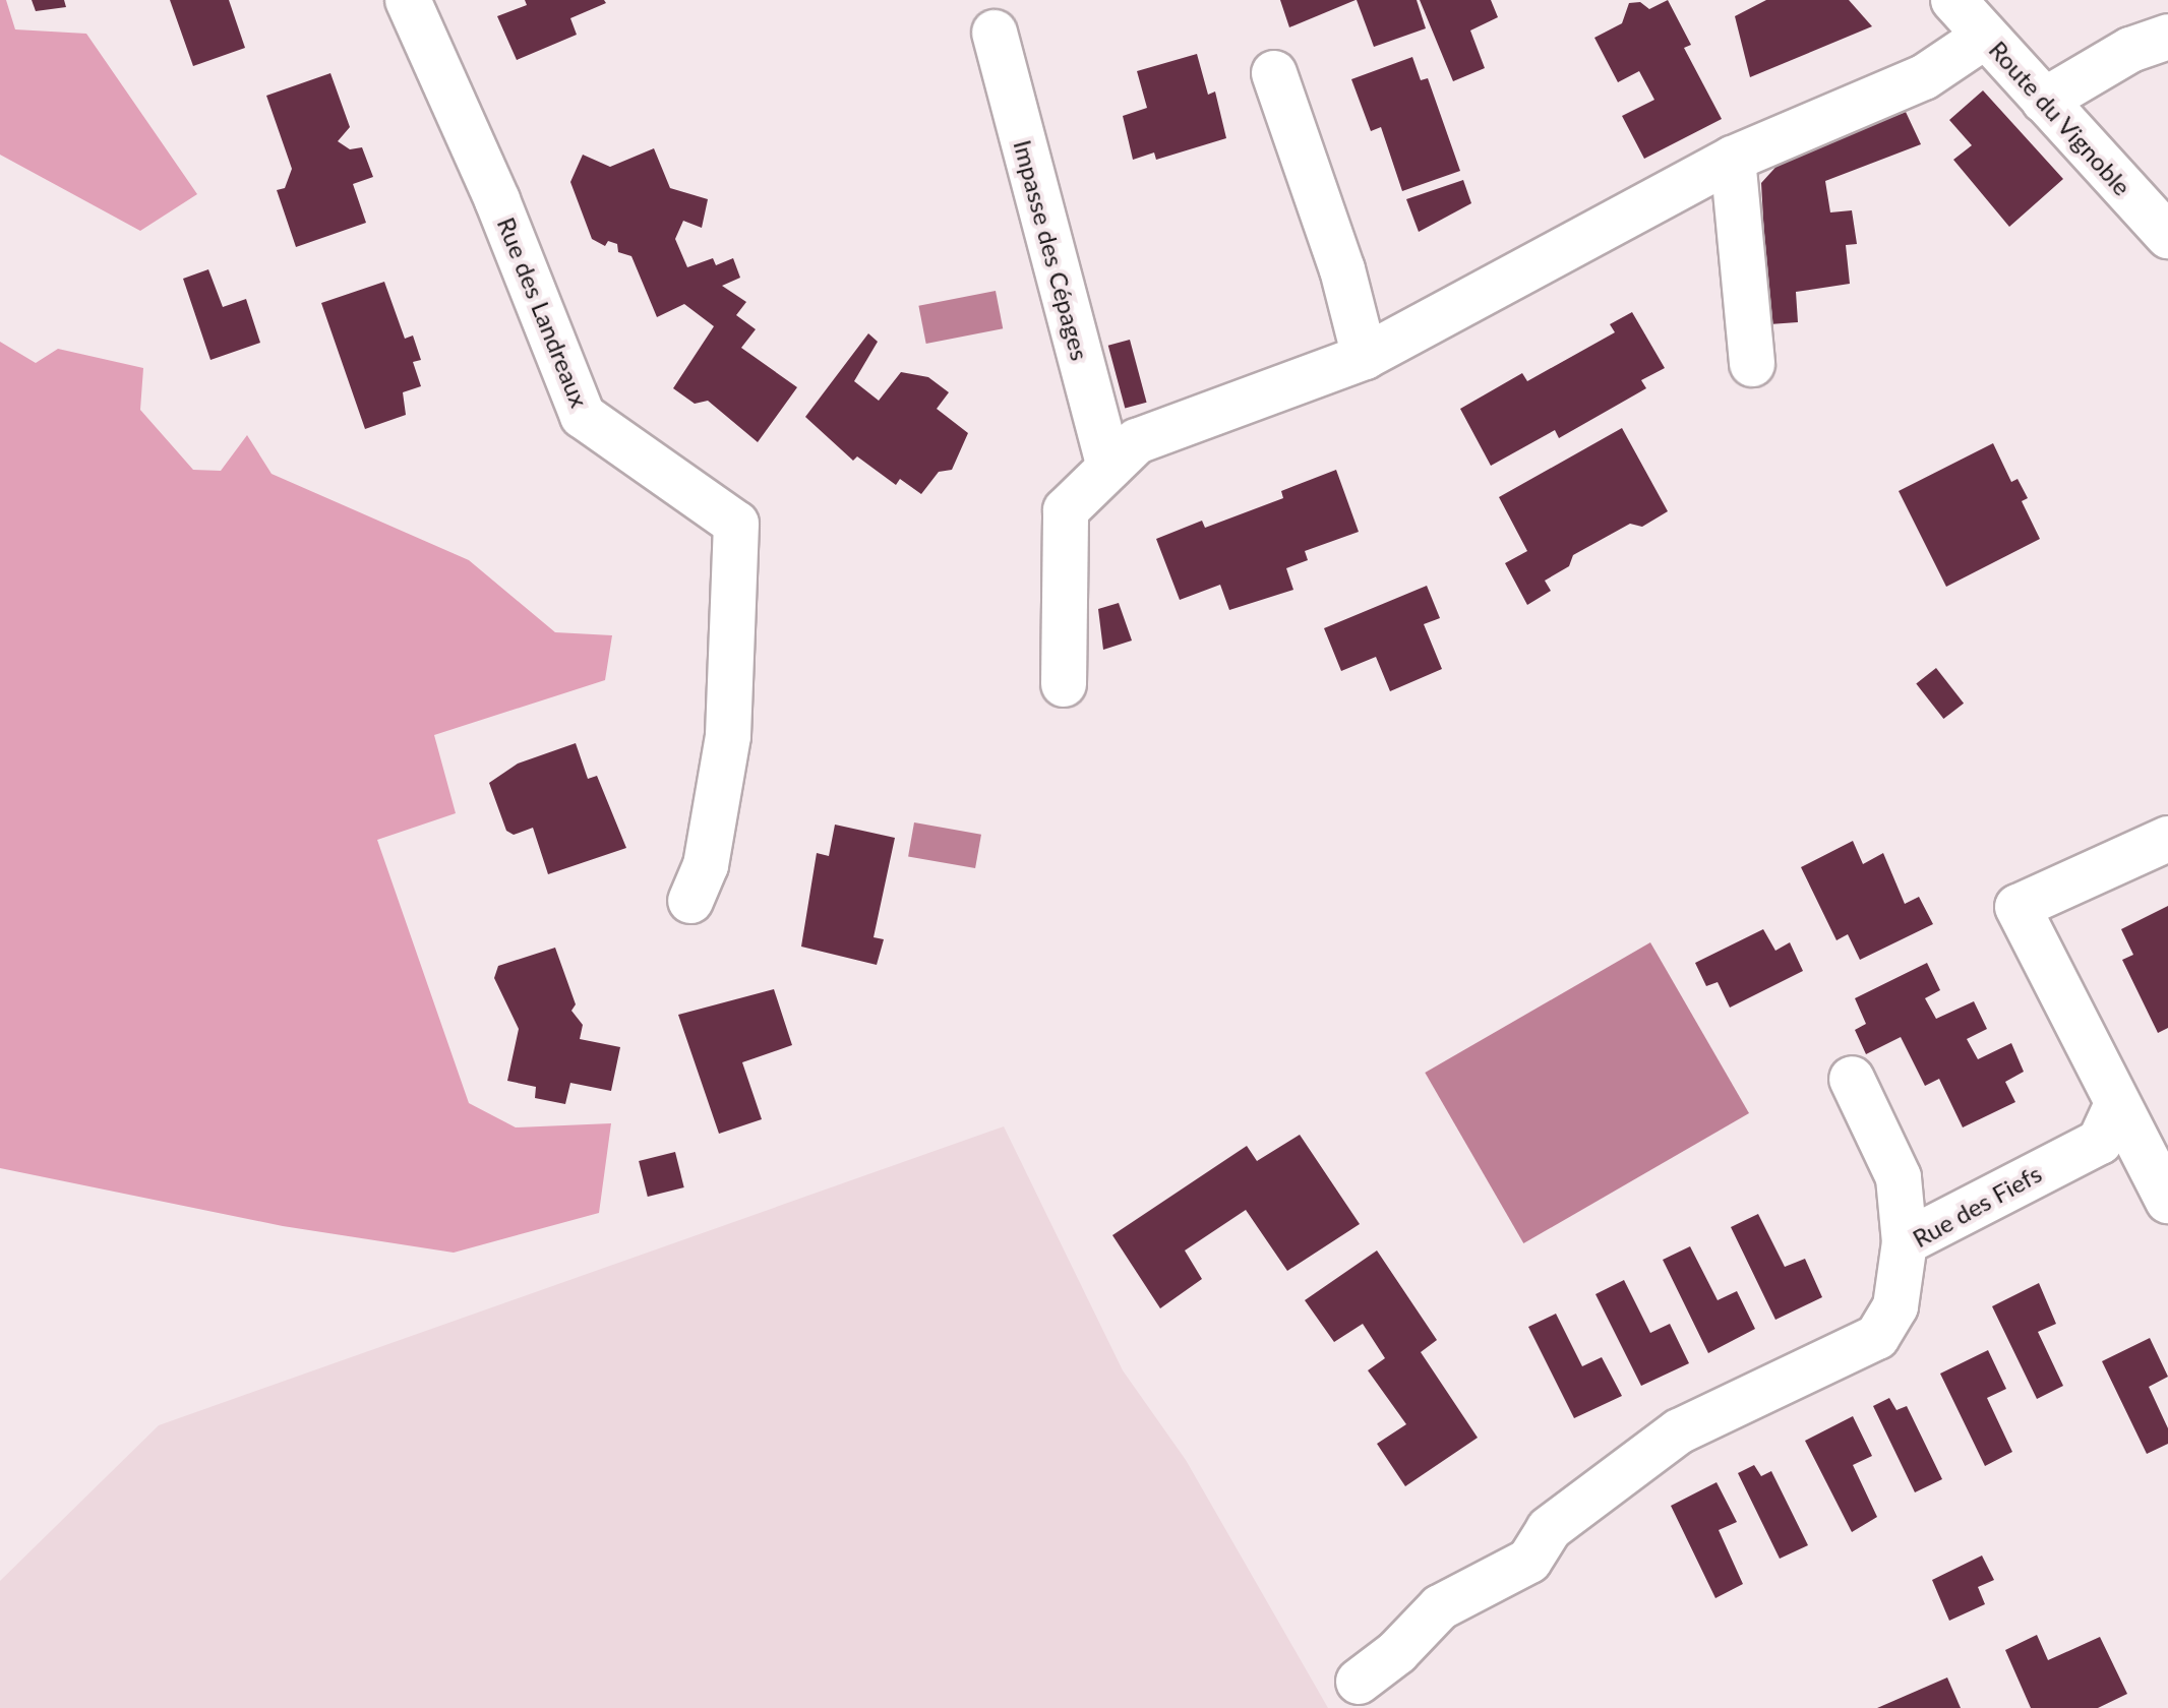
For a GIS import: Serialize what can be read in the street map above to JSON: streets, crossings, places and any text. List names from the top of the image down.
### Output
{
  "streets": {
    "street": [
      "Route du Vignoble",
      "Impasse des Cépages",
      "Rue des Landreaux",
      "Rue des Fiefs"
    ]
  }
}
